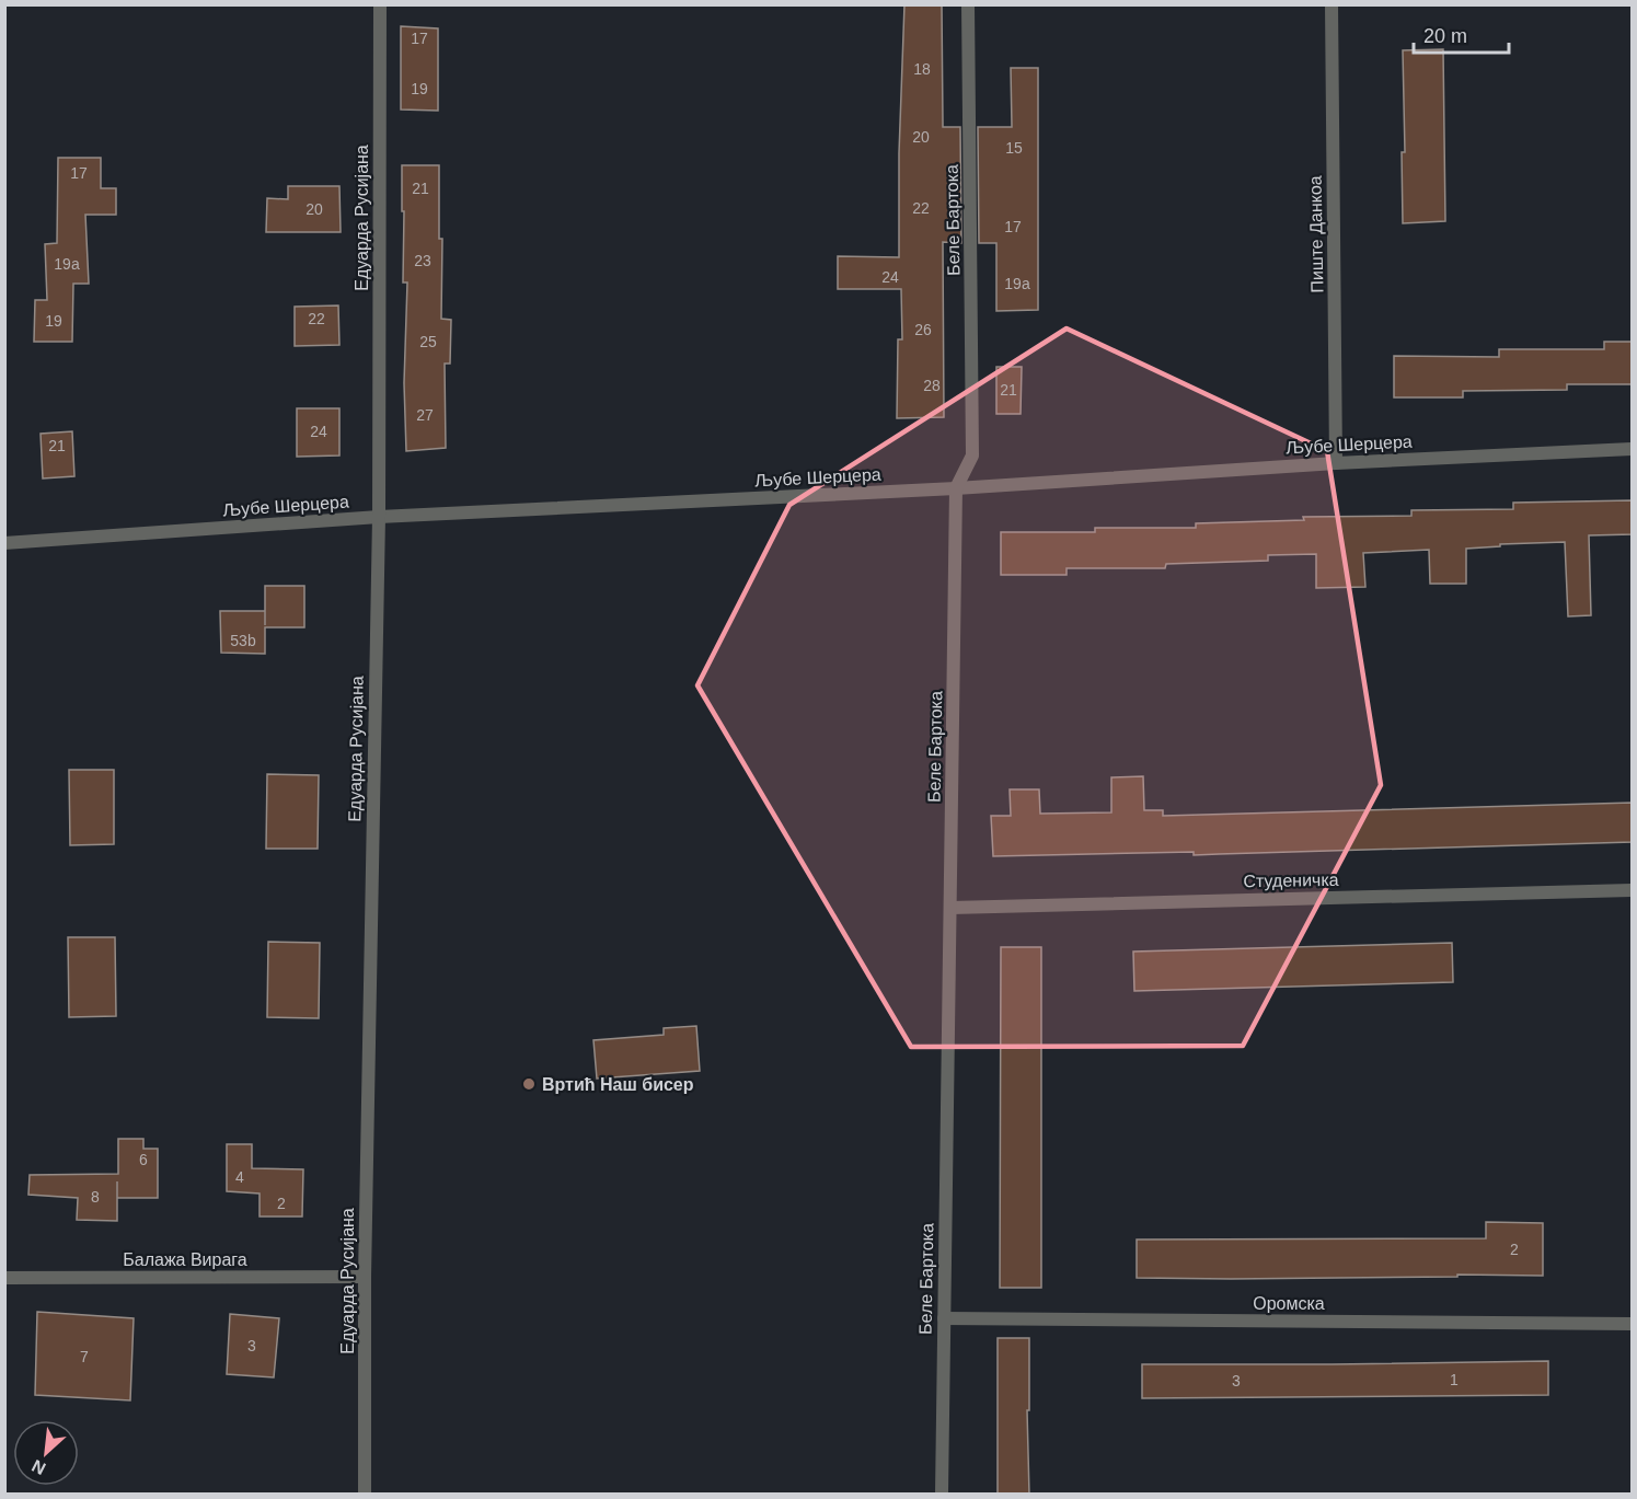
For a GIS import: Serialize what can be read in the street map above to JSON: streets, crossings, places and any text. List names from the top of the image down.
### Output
{
  "streets": {
    "street": [
      "Едуарда Русијана",
      "Беле Бартока",
      "Пиште Данкоа",
      "Љубе Шерцера",
      "Студеничка",
      "Балажа Вирага",
      "Оромска"
    ]
  },
  "crossings": [
    ["Едуарда Русијана", "Љубе Шерцера"],
    ["Едуарда Русијана", "Балажа Вирага"],
    ["Беле Бартока", "Љубе Шерцера"],
    ["Беле Бартока", "Студеничка"],
    ["Беле Бартока", "Оромска"],
    ["Пиште Данкоа", "Љубе Шерцера"]
  ],
  "places": ["Вртић Наш бисер"],
  "house_numbers": [
    "17",
    "18",
    "19",
    "20",
    "15",
    "17",
    "21",
    "22",
    "20",
    "17",
    "23",
    "19a",
    "24",
    "19a",
    "22",
    "19",
    "26",
    "25",
    "28",
    "21",
    "27",
    "24",
    "21",
    "53b",
    "6",
    "4",
    "8",
    "2",
    "2",
    "3",
    "7",
    "1",
    "3"
  ],
  "scale_bar": "20 m",
  "north": "bottom left"
}
